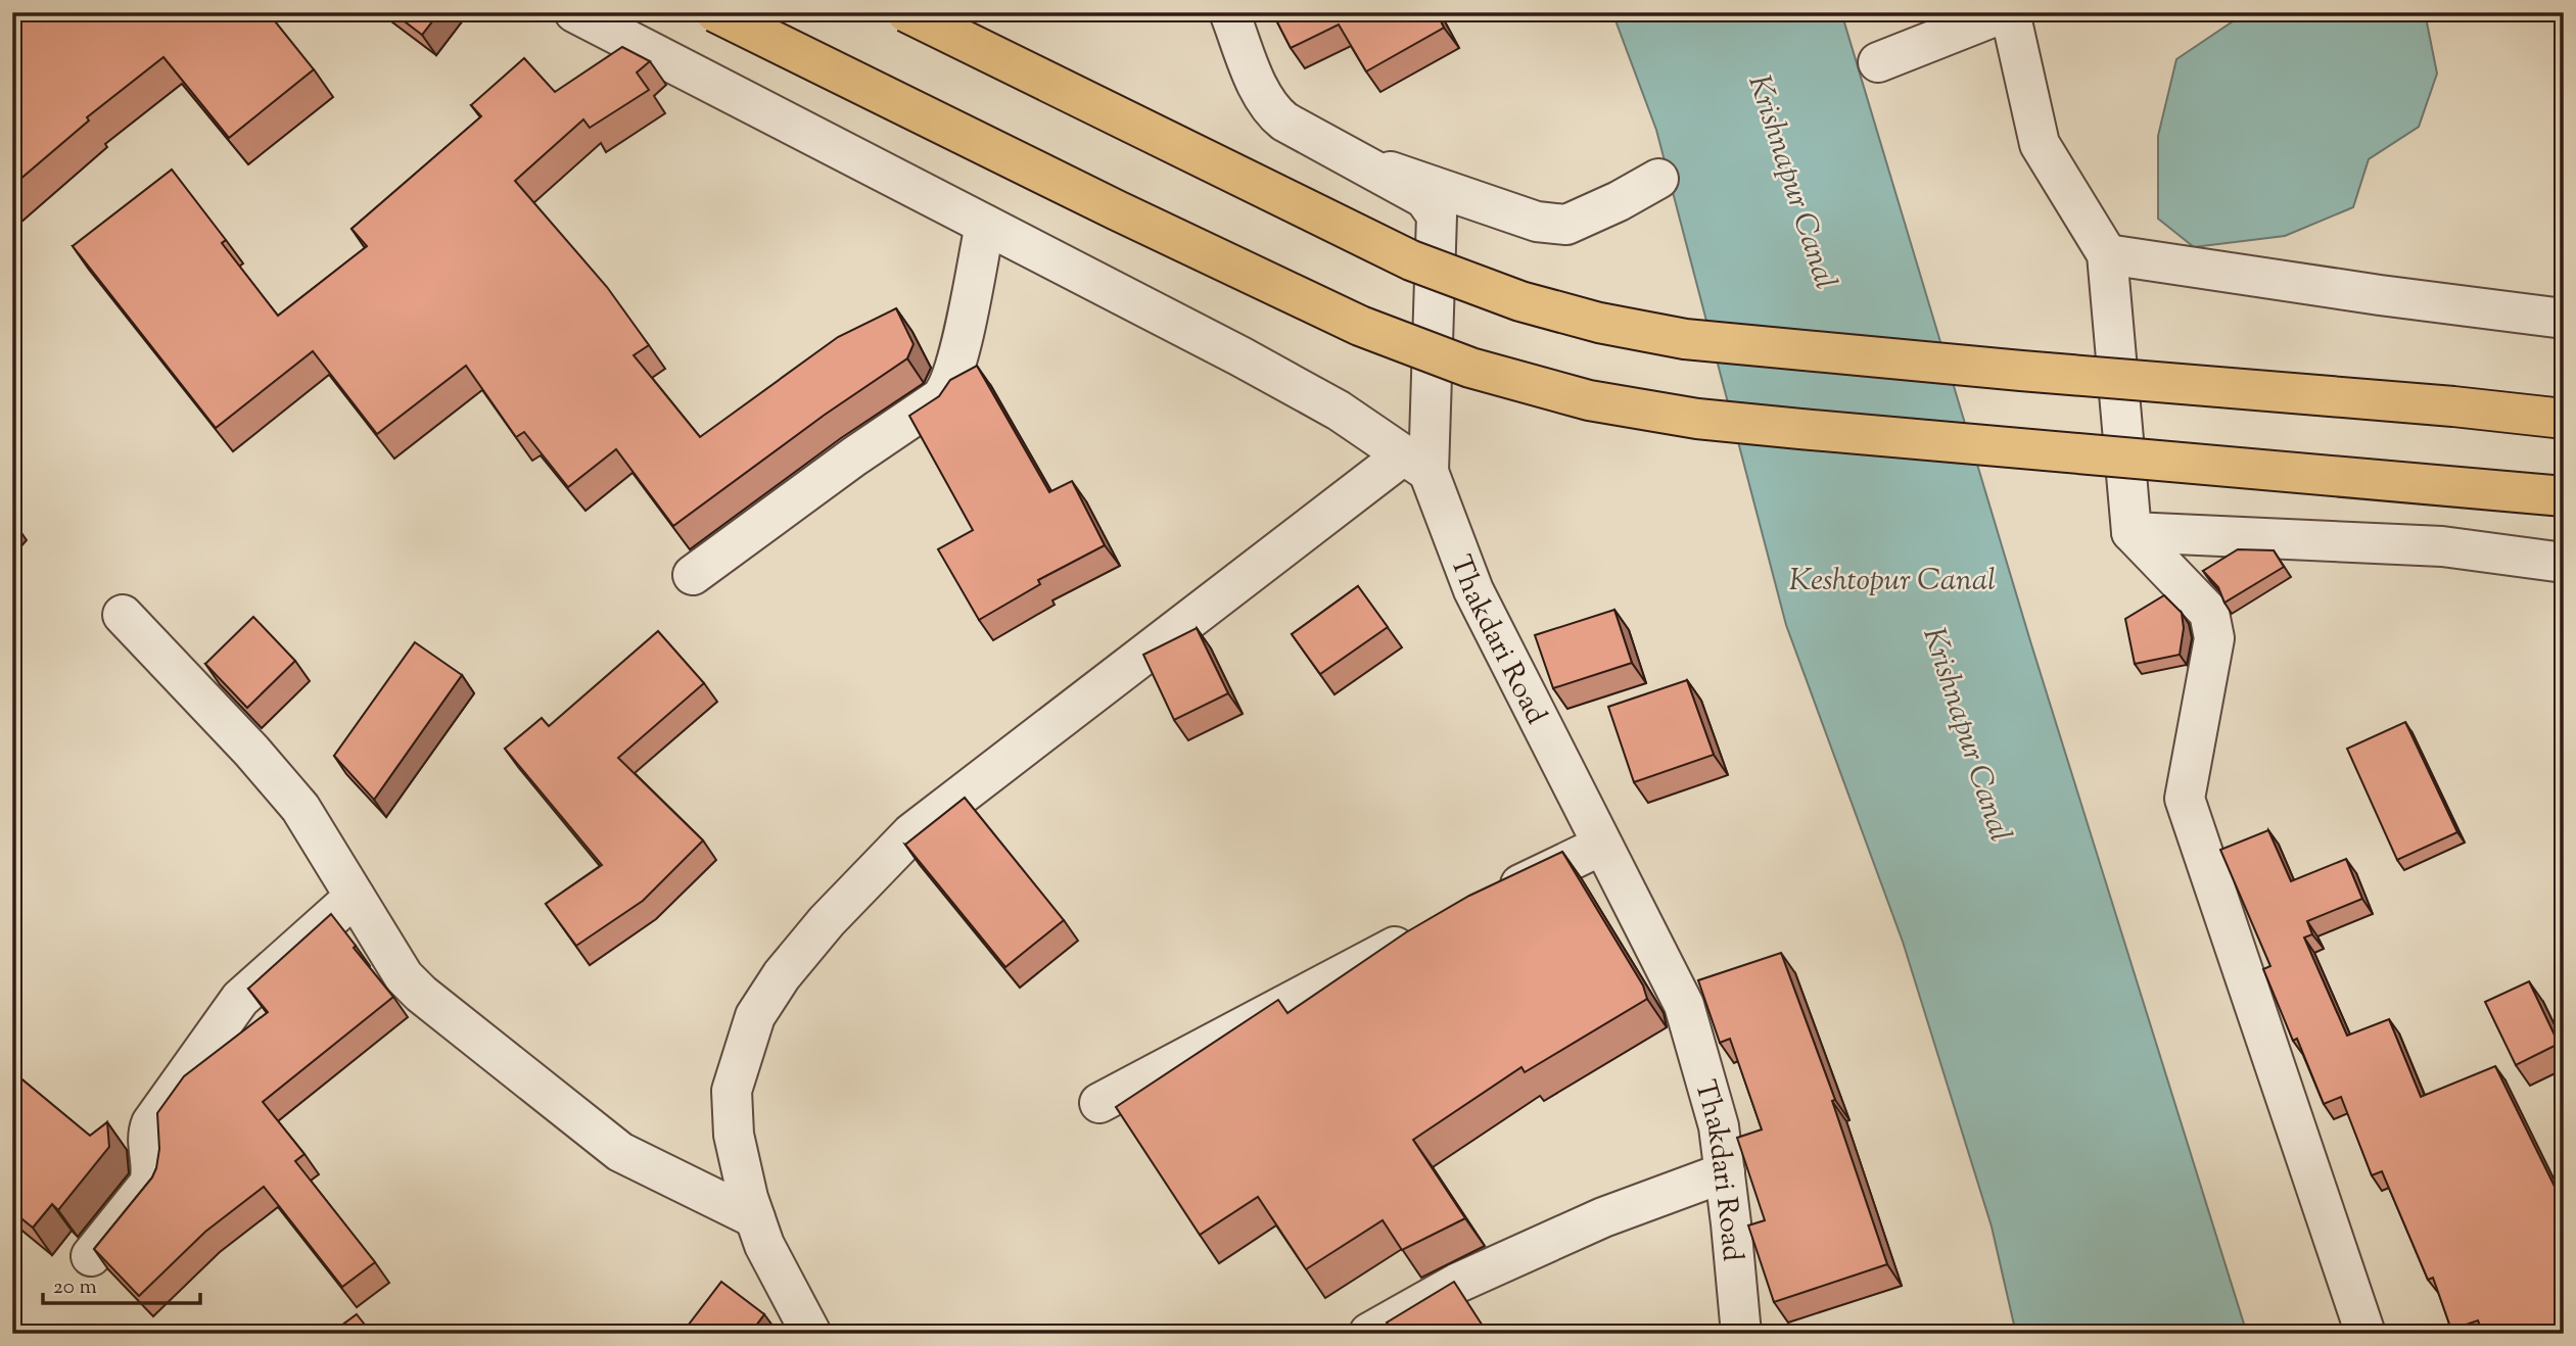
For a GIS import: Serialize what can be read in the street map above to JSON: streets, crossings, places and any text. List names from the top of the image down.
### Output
{
  "streets": {
    "street": ["Thakdari Road"]
  },
  "water": ["Krishnapur Canal", "Keshtopur Canal"],
  "scale_bar": "20 m"
}
